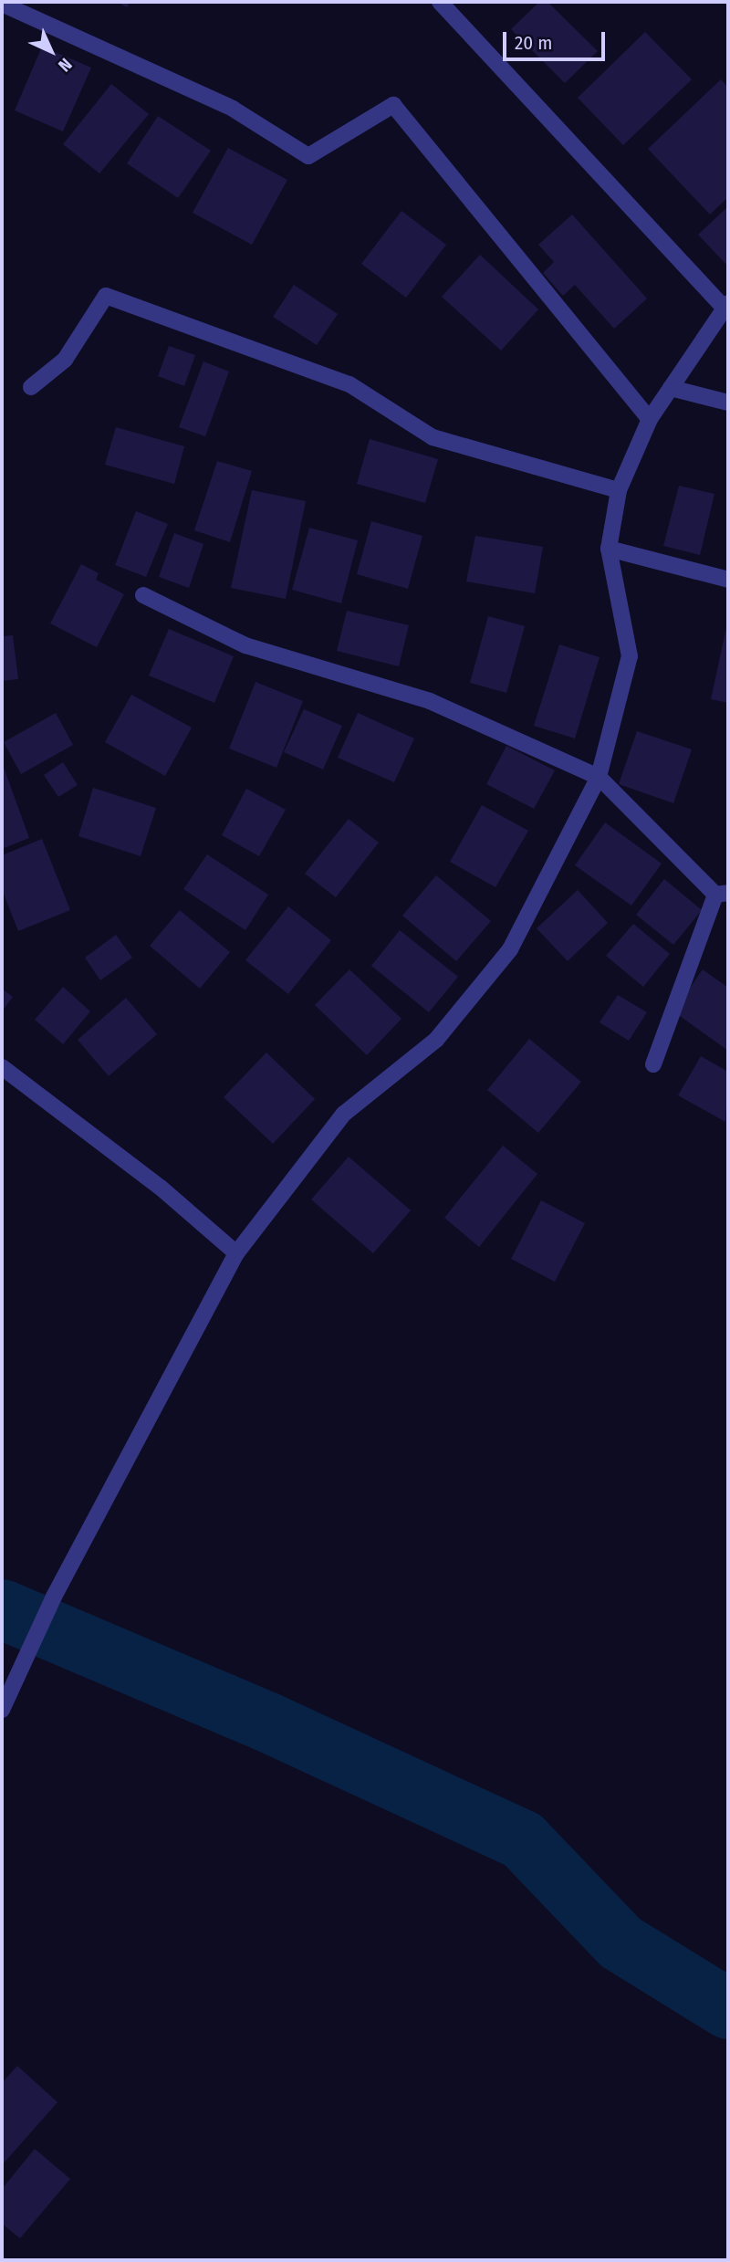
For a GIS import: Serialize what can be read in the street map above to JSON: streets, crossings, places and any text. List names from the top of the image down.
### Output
{
  "scale_bar": "20 m",
  "north": "bottom right"
}
